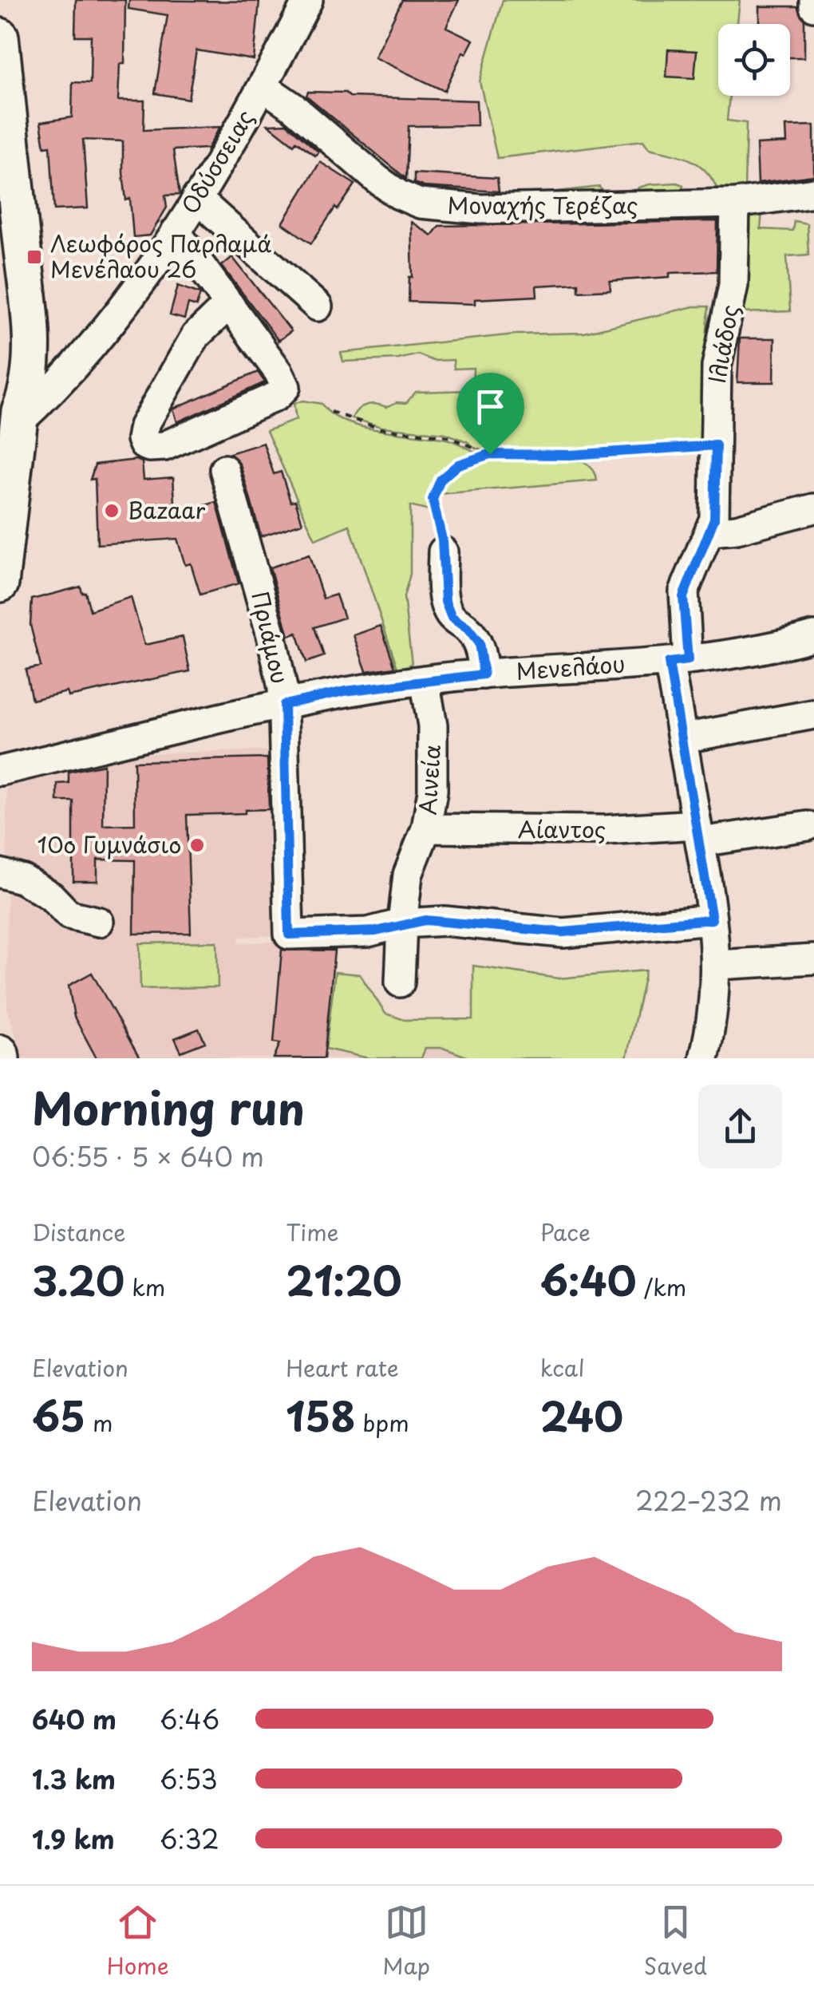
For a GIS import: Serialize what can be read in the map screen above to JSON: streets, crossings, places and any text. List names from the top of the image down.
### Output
{
  "streets": {
    "street": [
      "Οδύσσειας",
      "Μοναχής Τερέζας",
      "Ιλιάδος",
      "Πριάμου",
      "Μενελάου",
      "Αινεία",
      "Αίαντος"
    ]
  },
  "crossings": [
    ["Οδύσσειας", "Μοναχής Τερέζας"],
    ["Μοναχής Τερέζας", "Ιλιάδος"],
    ["Ιλιάδος", "Μενελάου"],
    ["Ιλιάδος", "Αίαντος"],
    ["Πριάμου", "Μενελάου"],
    ["Πριάμου", "Αινεία"],
    ["Μενελάου", "Αινεία"],
    ["Αινεία", "Αίαντος"]
  ],
  "places": {
    "transit": ["Λεωφόρος Παρλαμά Μενέλαου 26"],
    "other": ["Bazaar", "10ο Γυμνάσιο"]
  },
  "page": {
    "heading": ["Morning run", "06:55 · 5 × 640 m"],
    "stats": [
      ["Distance", "3.20 km"],
      ["Time", "21:20"],
      ["Pace", "6:40 /km"],
      ["Elevation", "65 m"],
      ["Heart rate", "158 bpm"],
      ["kcal", "240"]
    ],
    "chart": ["Elevation", "222–232 m"],
    "list": [
      {
        "name": "640 m",
        "note": "6:46"
      },
      {
        "name": "1.3 km",
        "note": "6:53"
      },
      {
        "name": "1.9 km",
        "note": "6:32"
      }
    ],
    "tabs": ["Home", "Map", "Saved"]
  }
}
